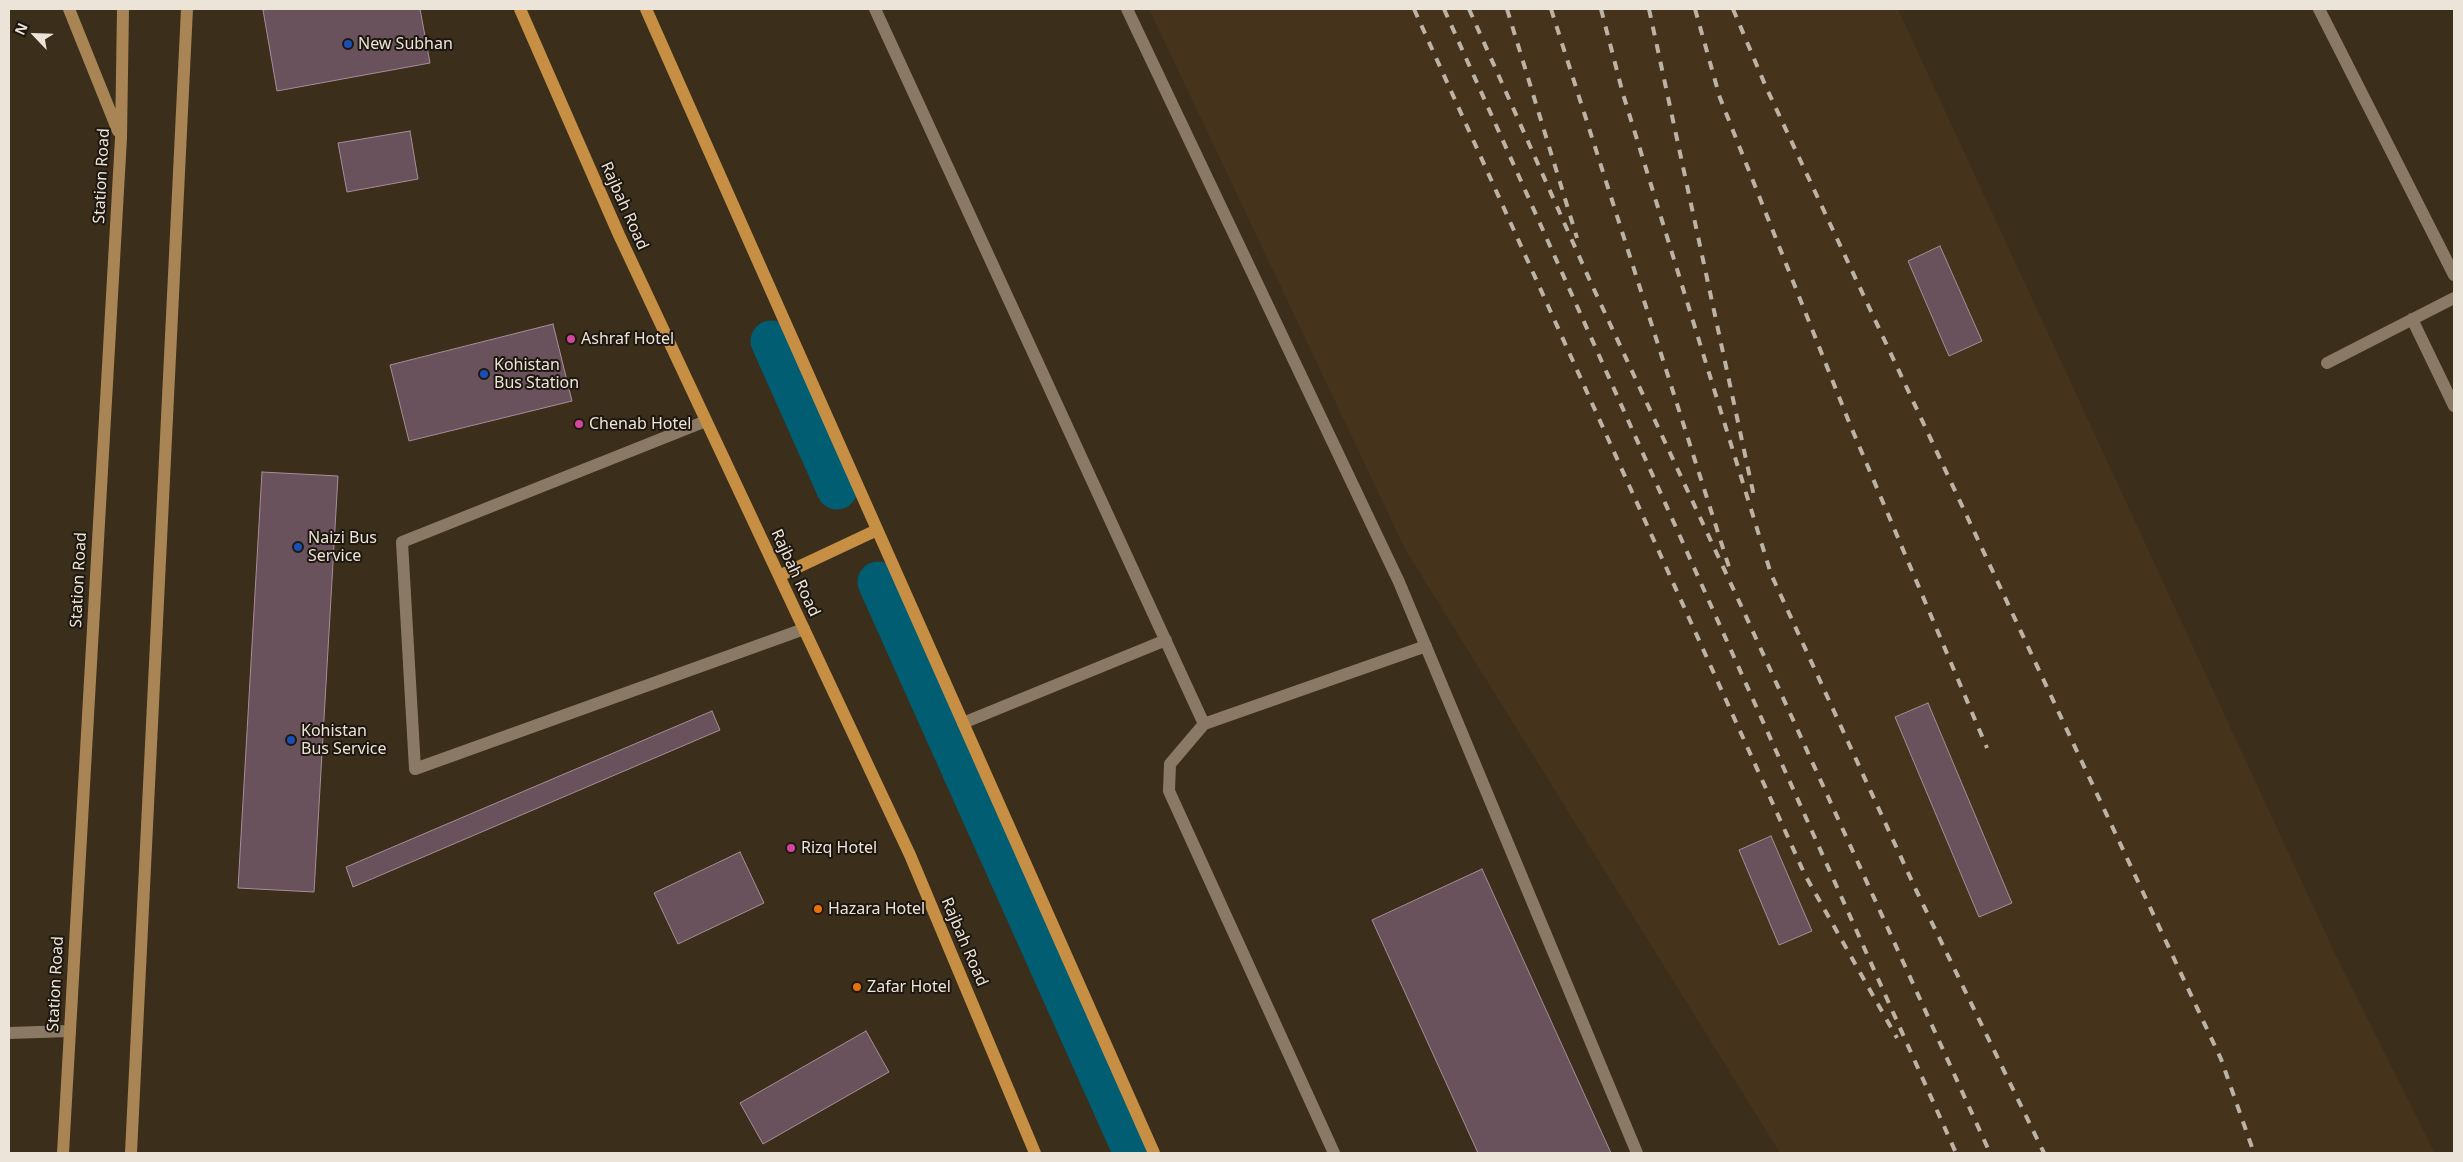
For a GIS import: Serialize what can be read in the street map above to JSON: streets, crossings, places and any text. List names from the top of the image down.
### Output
{
  "streets": {
    "main road": ["Station Road", "Rajbah Road"]
  },
  "places": [
    "New Subhan",
    "Ashraf Hotel",
    "Kohistan Bus Station",
    "Chenab Hotel",
    "Naizi Bus Service",
    "Kohistan Bus Service",
    "Rizq Hotel",
    "Hazara Hotel",
    "Zafar Hotel"
  ],
  "north": "top left"
}
